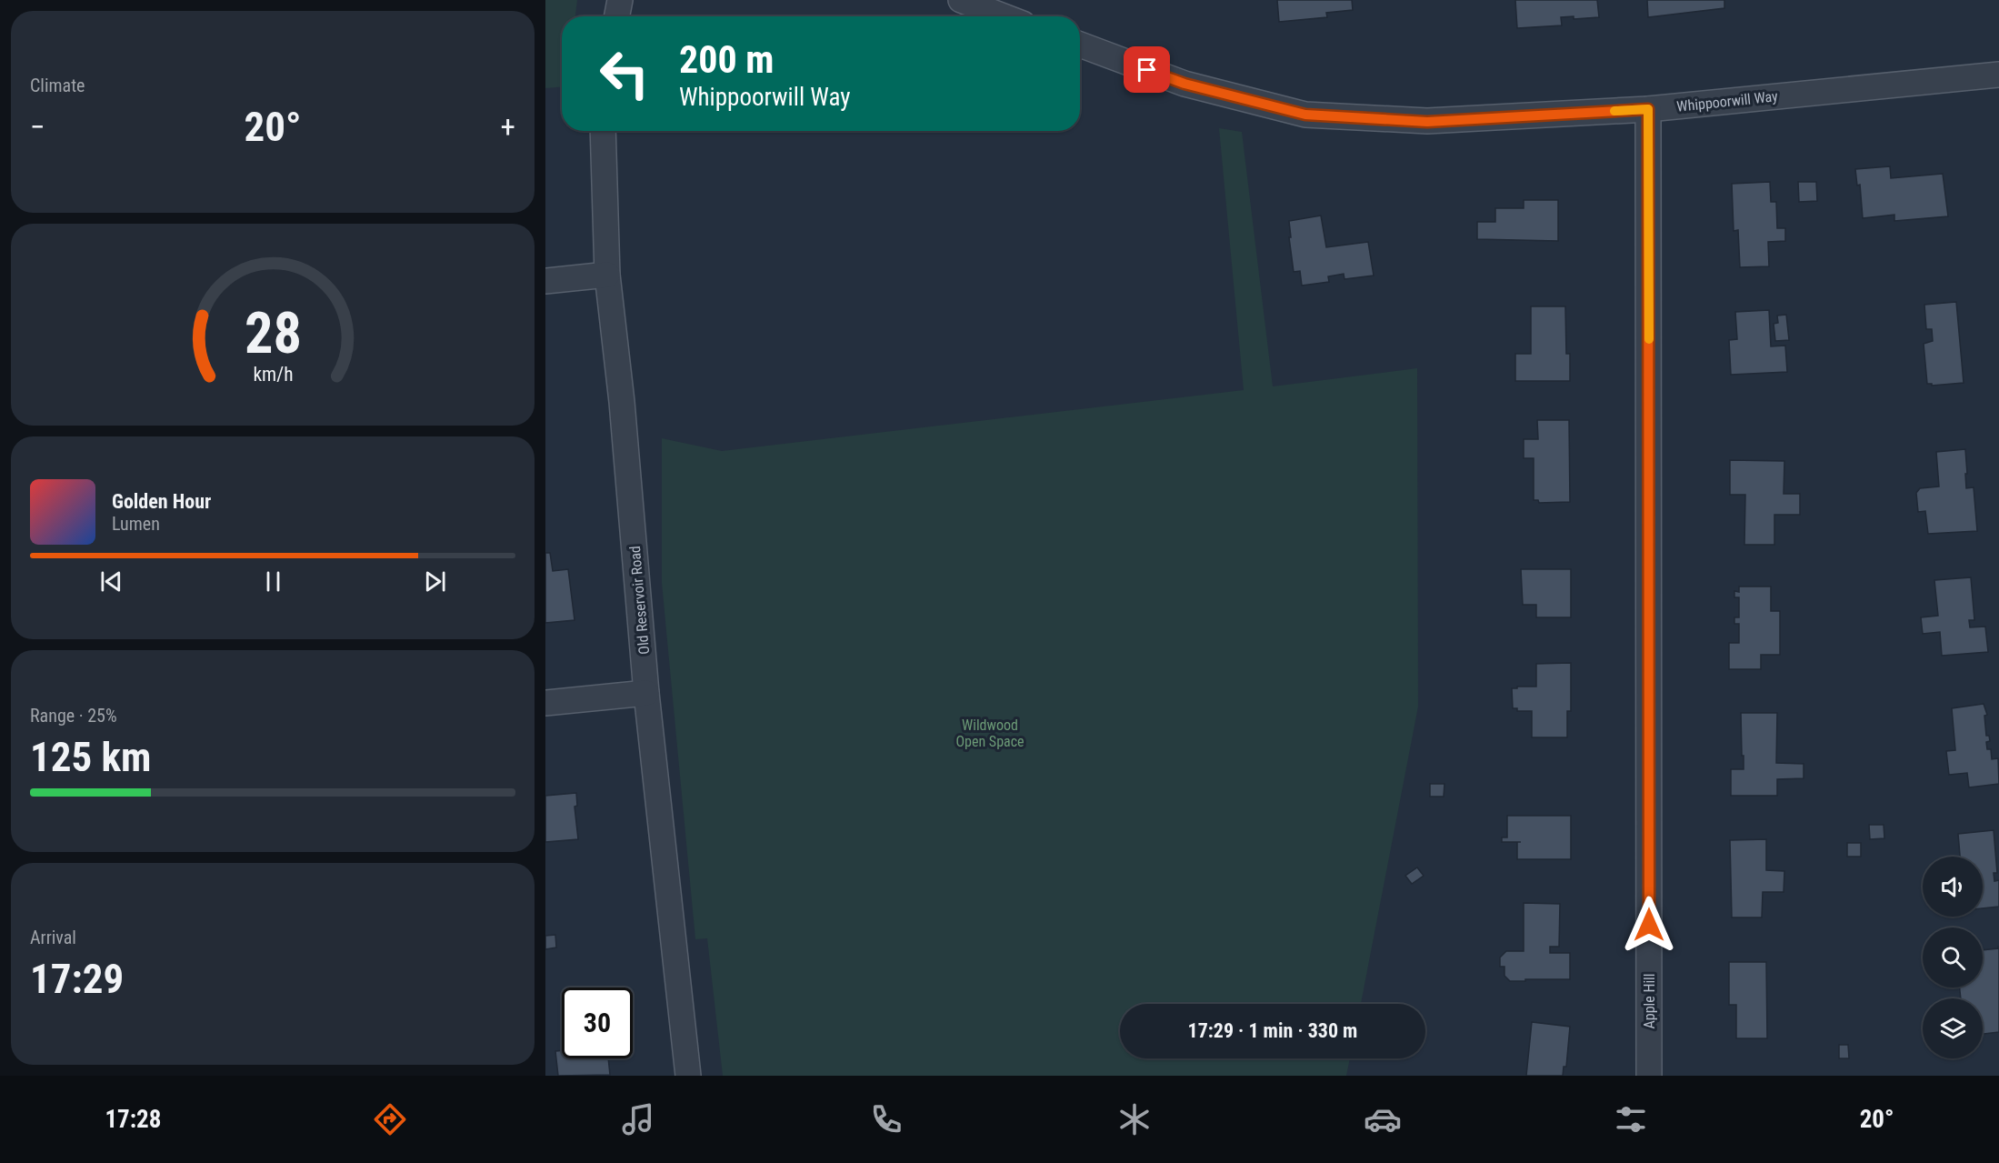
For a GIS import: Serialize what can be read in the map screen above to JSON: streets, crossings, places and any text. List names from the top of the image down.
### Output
{
  "streets": {
    "street": ["Whippoorwill Way", "Old Reservoir Road", "Apple Hill"]
  },
  "crossings": [
    ["Whippoorwill Way", "Apple Hill"]
  ],
  "parks": ["Wildwood Open Space"],
  "page": {
    "tile": [
      "Climate",
      ["Range · 25%", "125 km"],
      ["Arrival", "17:29"]
    ],
    "turn": ["200 m", "Whippoorwill Way"],
    "heat": ["−", "20°", "+"],
    "song": ["Golden Hour", "Lumen"],
    "limit": "30",
    "trip": "17:29 · 1 min · 330 m",
    "tabs": ["17:28", "20°"],
    "gauge": ["28", "km/h"]
  }
}
